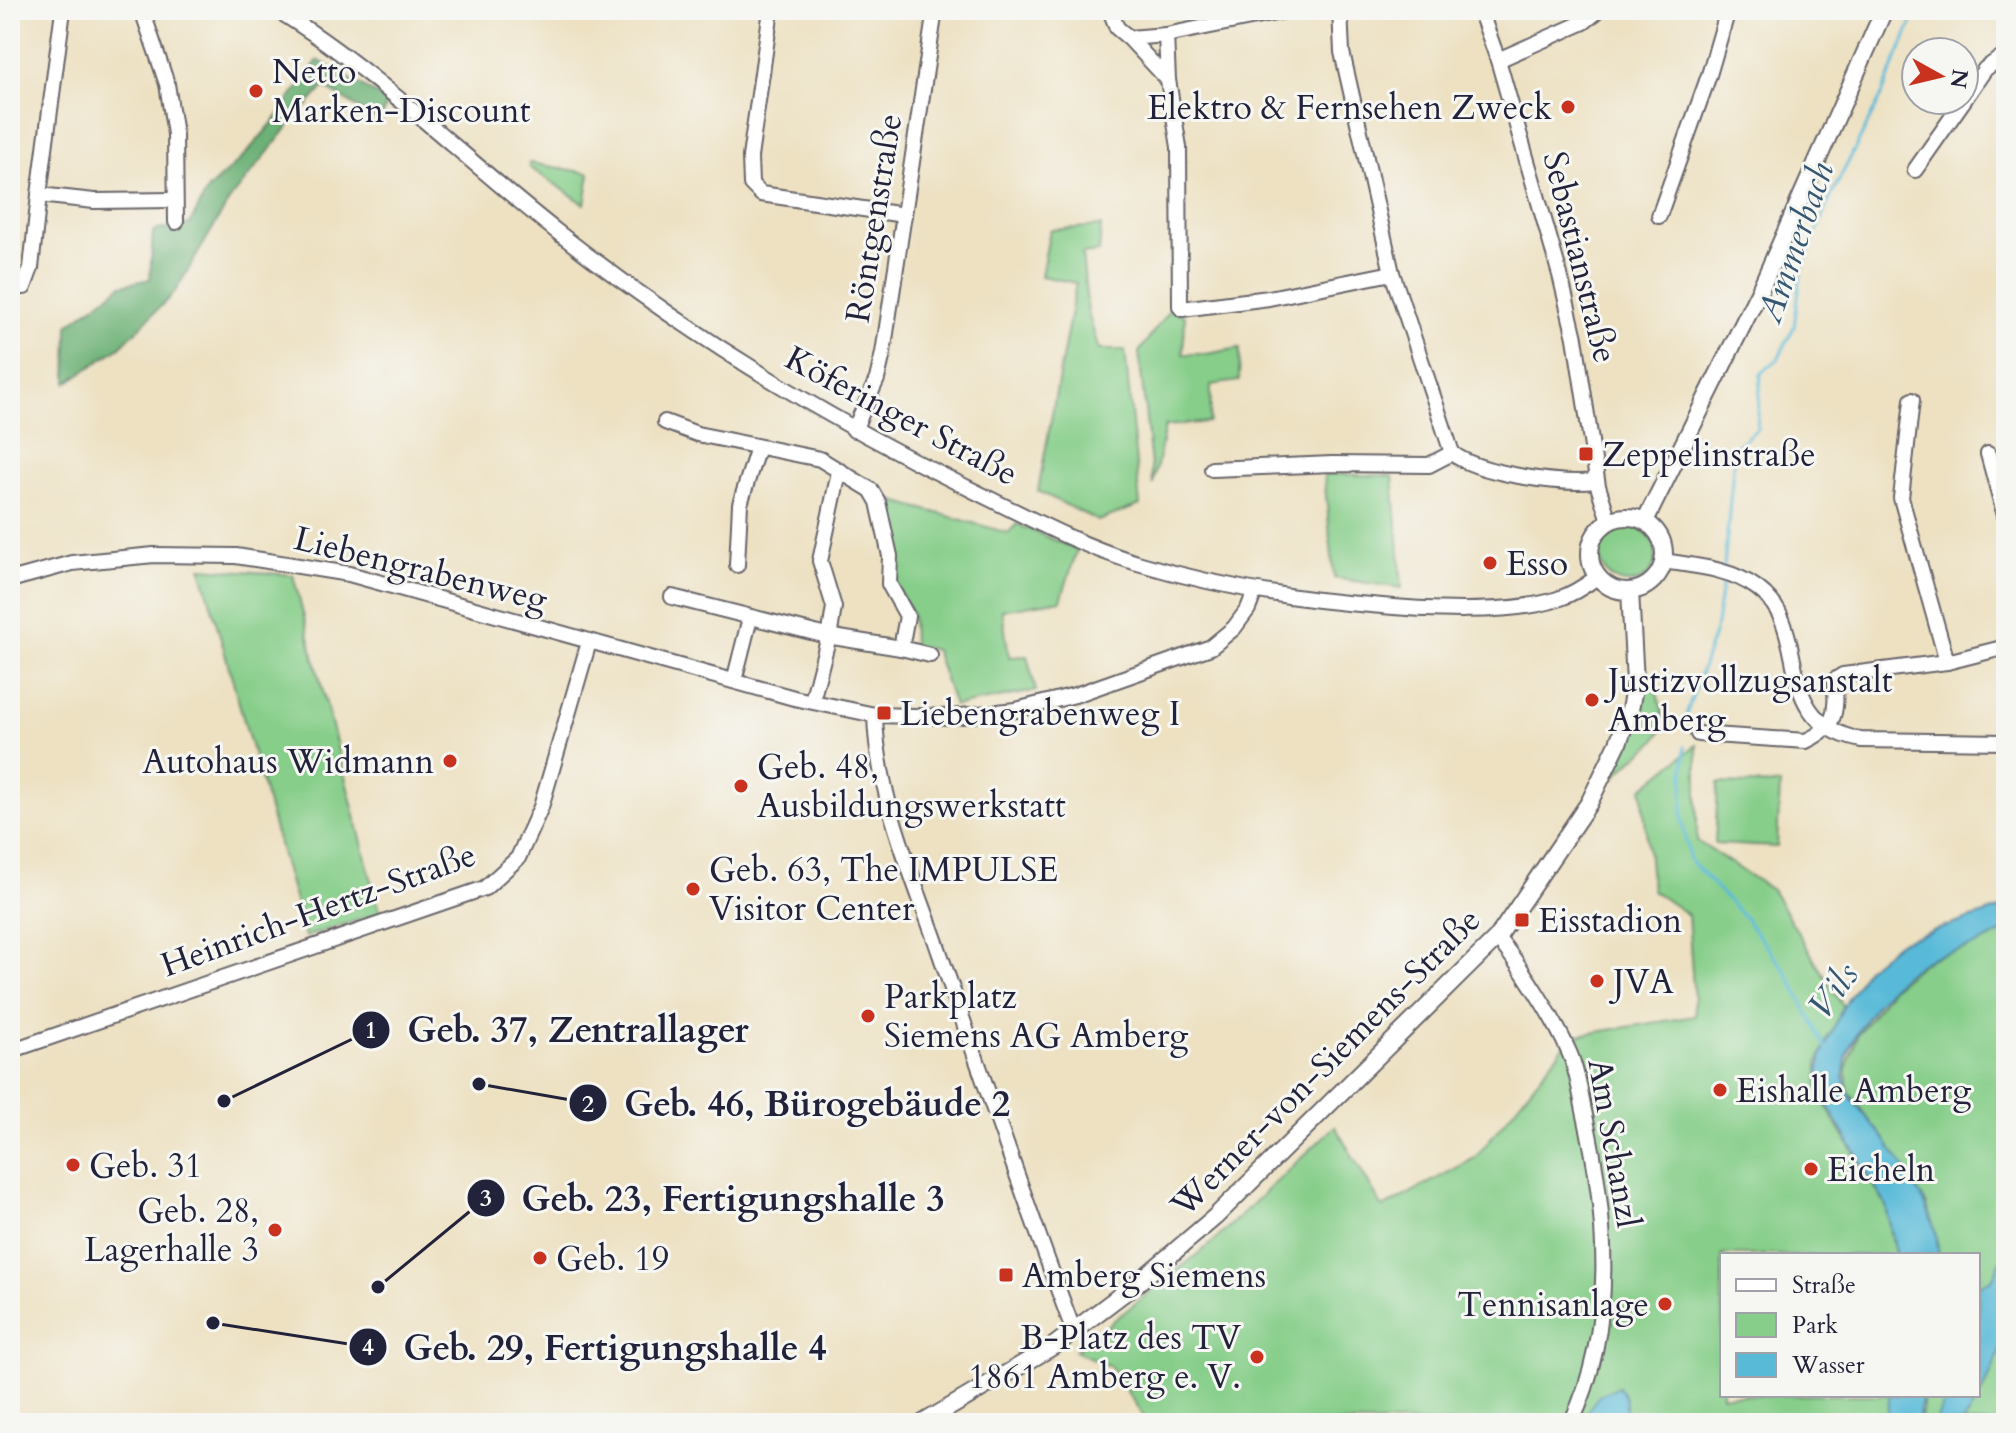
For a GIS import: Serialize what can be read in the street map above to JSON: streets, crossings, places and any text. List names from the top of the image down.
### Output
{
  "streets": {
    "main road": ["Werner-von-Siemens-Straße"],
    "street": [
      "Röntgenstraße",
      "Sebastianstraße",
      "Köferinger Straße",
      "Liebengrabenweg",
      "Heinrich-Hertz-Straße",
      "Am Schanzl"
    ]
  },
  "crossings": [
    ["Röntgenstraße", "Köferinger Straße"],
    ["Sebastianstraße", "Köferinger Straße"],
    ["Sebastianstraße", "Werner-von-Siemens-Straße"],
    ["Köferinger Straße", "Liebengrabenweg"],
    ["Köferinger Straße", "Werner-von-Siemens-Straße"],
    ["Liebengrabenweg", "Heinrich-Hertz-Straße"],
    ["Werner-von-Siemens-Straße", "Am Schanzl"]
  ],
  "water": ["Ammerbach", "Vils"],
  "places": {
    "other": [
      "Netto Marken-Discount",
      "Elektro & Fernsehen Zweck",
      "Esso",
      "Justizvollzugsanstalt Amberg",
      "Autohaus Widmann",
      "Geb. 48, Ausbildungswerkstatt",
      "Geb. 63, The IMPULSE Visitor Center",
      "JVA",
      "Parkplatz Siemens AG Amberg",
      "Geb. 46, Bürogebäude 2",
      "Eishalle Amberg",
      "Geb. 37, Zentrallager",
      "Geb. 31",
      "Eicheln",
      "Geb. 28, Lagerhalle 3",
      "Geb. 19",
      "Geb. 23, Fertigungshalle 3",
      "Tennisanlage",
      "Geb. 29, Fertigungshalle 4",
      "B-Platz des TV 1861 Amberg e. V."
    ],
    "transit": [
      "Zeppelinstraße",
      "Liebengrabenweg I",
      "Eisstadion",
      "Amberg Siemens"
    ]
  },
  "legend": ["Straße", "Park", "Wasser"],
  "north": "right"
}
